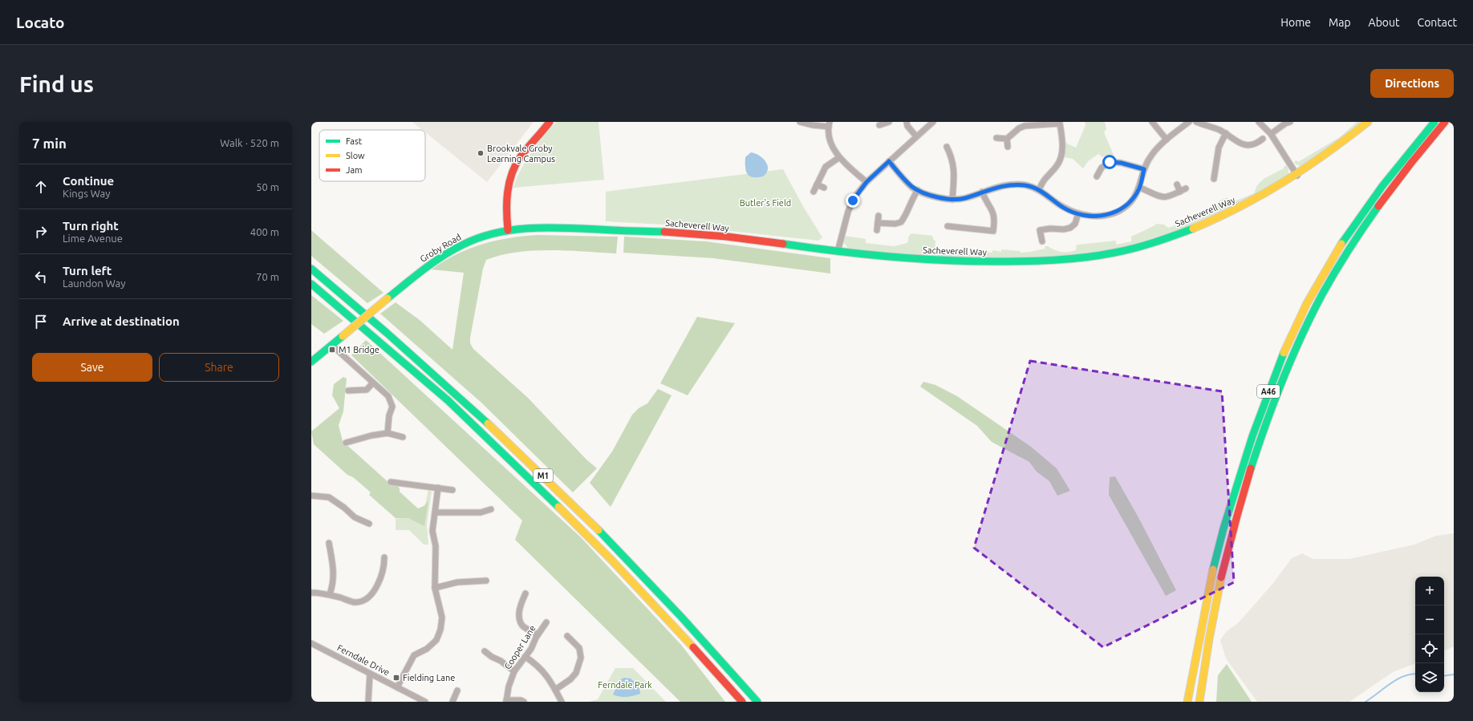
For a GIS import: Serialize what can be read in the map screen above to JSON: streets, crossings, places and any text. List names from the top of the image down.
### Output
{
  "streets": {
    "main road": [
      "Sacheverell Way",
      "Groby Road",
      "A46",
      "M1"
    ],
    "street": ["Cooper Lane", "Ferndale Drive"]
  },
  "crossings": [
    ["Sacheverell Way", "Groby Road"]
  ],
  "parks": ["Butler's Field", "Ferndale Park"],
  "places": {
    "other": ["Brookvale Groby Learning Campus"],
    "transit": ["M1 Bridge", "Fielding Lane"]
  },
  "legend": ["Fast", "Slow", "Jam"],
  "page": {
    "header": "Locato",
    "nav": [
      "Home",
      "Map",
      "About",
      "Contact"
    ],
    "buttons": [
      "Directions",
      ["Save", "Share"]
    ],
    "title": "Find us",
    "heading": ["7 min", "Walk · 520 m"],
    "list": [
      ["Continue", "Kings Way", "50 m"],
      ["Turn right", "Lime Avenue", "400 m"],
      ["Turn left", "Laundon Way", "70 m"],
      "Arrive at destination"
    ],
    "map_buttons": ["+", "−"]
  }
}
